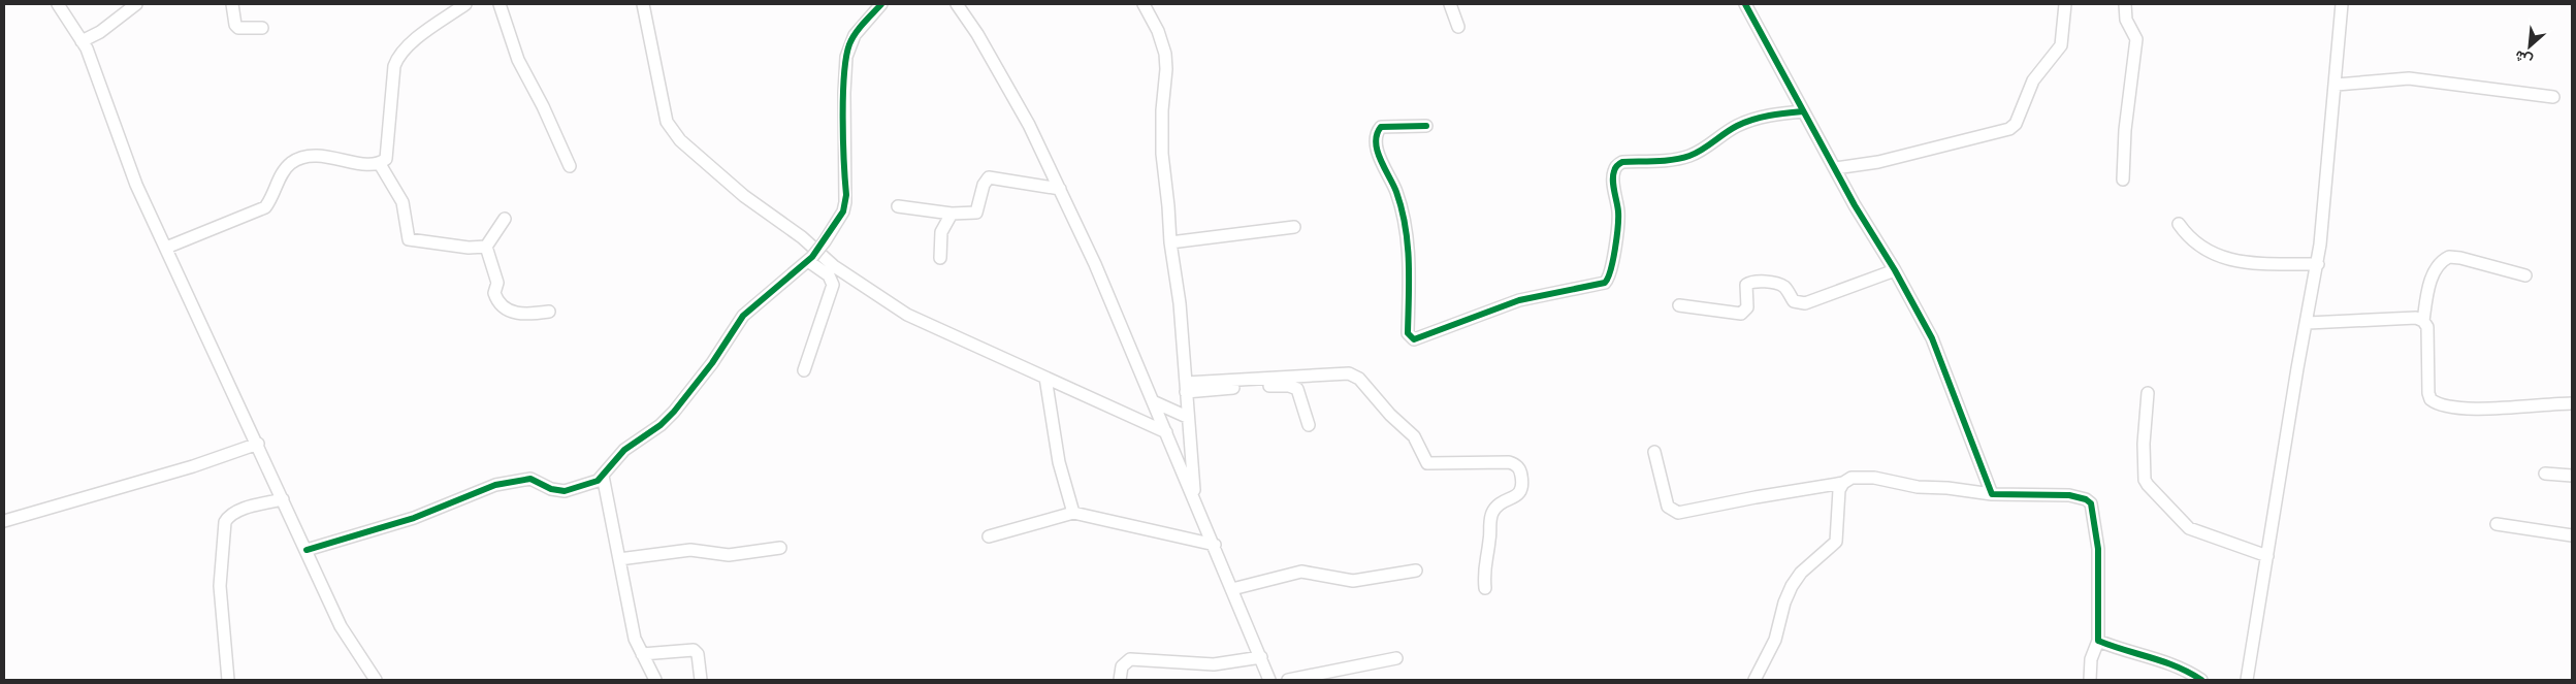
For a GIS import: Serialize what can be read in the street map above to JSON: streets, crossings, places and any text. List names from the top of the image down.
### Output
{
  "north": "bottom left"
}
